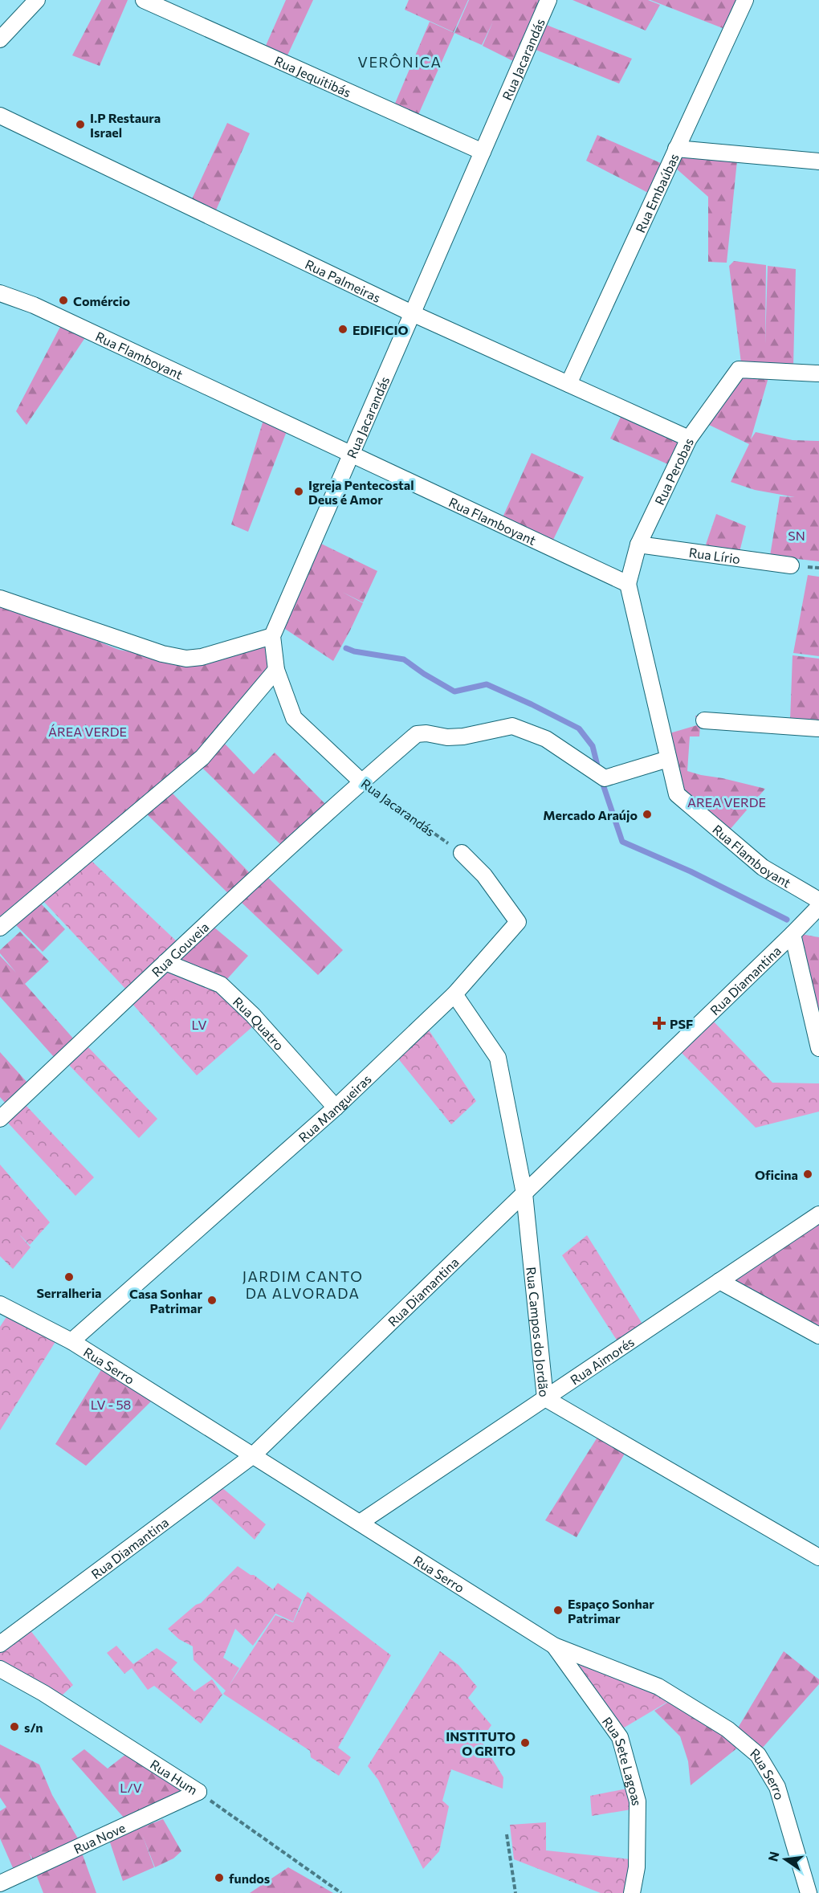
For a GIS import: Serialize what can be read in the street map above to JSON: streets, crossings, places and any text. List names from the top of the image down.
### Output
{
  "streets": {
    "street": [
      "Rua Jacarandás",
      "Rua Jequitibás",
      "Rua Embaúbas",
      "Rua Palmeiras",
      "Rua Flamboyant",
      "Rua Perobas",
      "Rua Lírio",
      "Rua Gouveia",
      "Rua Diamantina",
      "Rua Quatro",
      "Rua Mangueiras",
      "Rua Campos do Jordão",
      "Rua Aimorés",
      "Rua Serro",
      "Rua Sete Lagoas",
      "Rua Hum",
      "Rua Nove"
    ]
  },
  "crossings": [
    ["Rua Jacarandás", "Rua Jequitibás"],
    ["Rua Jacarandás", "Rua Palmeiras"],
    ["Rua Jacarandás", "Rua Flamboyant"],
    ["Rua Jacarandás", "Rua Gouveia"],
    ["Rua Jacarandás", "Rua Mangueiras"],
    ["Rua Embaúbas", "Rua Palmeiras"],
    ["Rua Palmeiras", "Rua Perobas"],
    ["Rua Flamboyant", "Rua Perobas"],
    ["Rua Flamboyant", "Rua Gouveia"],
    ["Rua Perobas", "Rua Lírio"],
    ["Rua Gouveia", "Rua Quatro"],
    ["Rua Diamantina", "Rua Campos do Jordão"],
    ["Rua Diamantina", "Rua Serro"],
    ["Rua Quatro", "Rua Mangueiras"],
    ["Rua Mangueiras", "Rua Campos do Jordão"],
    ["Rua Mangueiras", "Rua Serro"],
    ["Rua Campos do Jordão", "Rua Aimorés"],
    ["Rua Aimorés", "Rua Serro"],
    ["Rua Serro", "Rua Sete Lagoas"],
    ["Rua Hum", "Rua Nove"]
  ],
  "districts": ["VERÔNICA", "JARDIM CANTO DA ALVORADA"],
  "parks": [
    "SN",
    "ÁREA VERDE",
    "AREA VERDE",
    "LV",
    "LV - 58",
    "L/V"
  ],
  "places": {
    "other": [
      "I.P Restaura Israel",
      "Comércio",
      "EDIFICIO",
      "Igreja Pentecostal Deus é Amor",
      "Mercado Araújo",
      "Oficina",
      "Serralheria",
      "Casa Sonhar Patrimar",
      "Espaço Sonhar Patrimar",
      "s/n",
      "INSTITUTO O GRITO",
      "fundos"
    ],
    "health": ["PSF"]
  },
  "north": "left"
}
